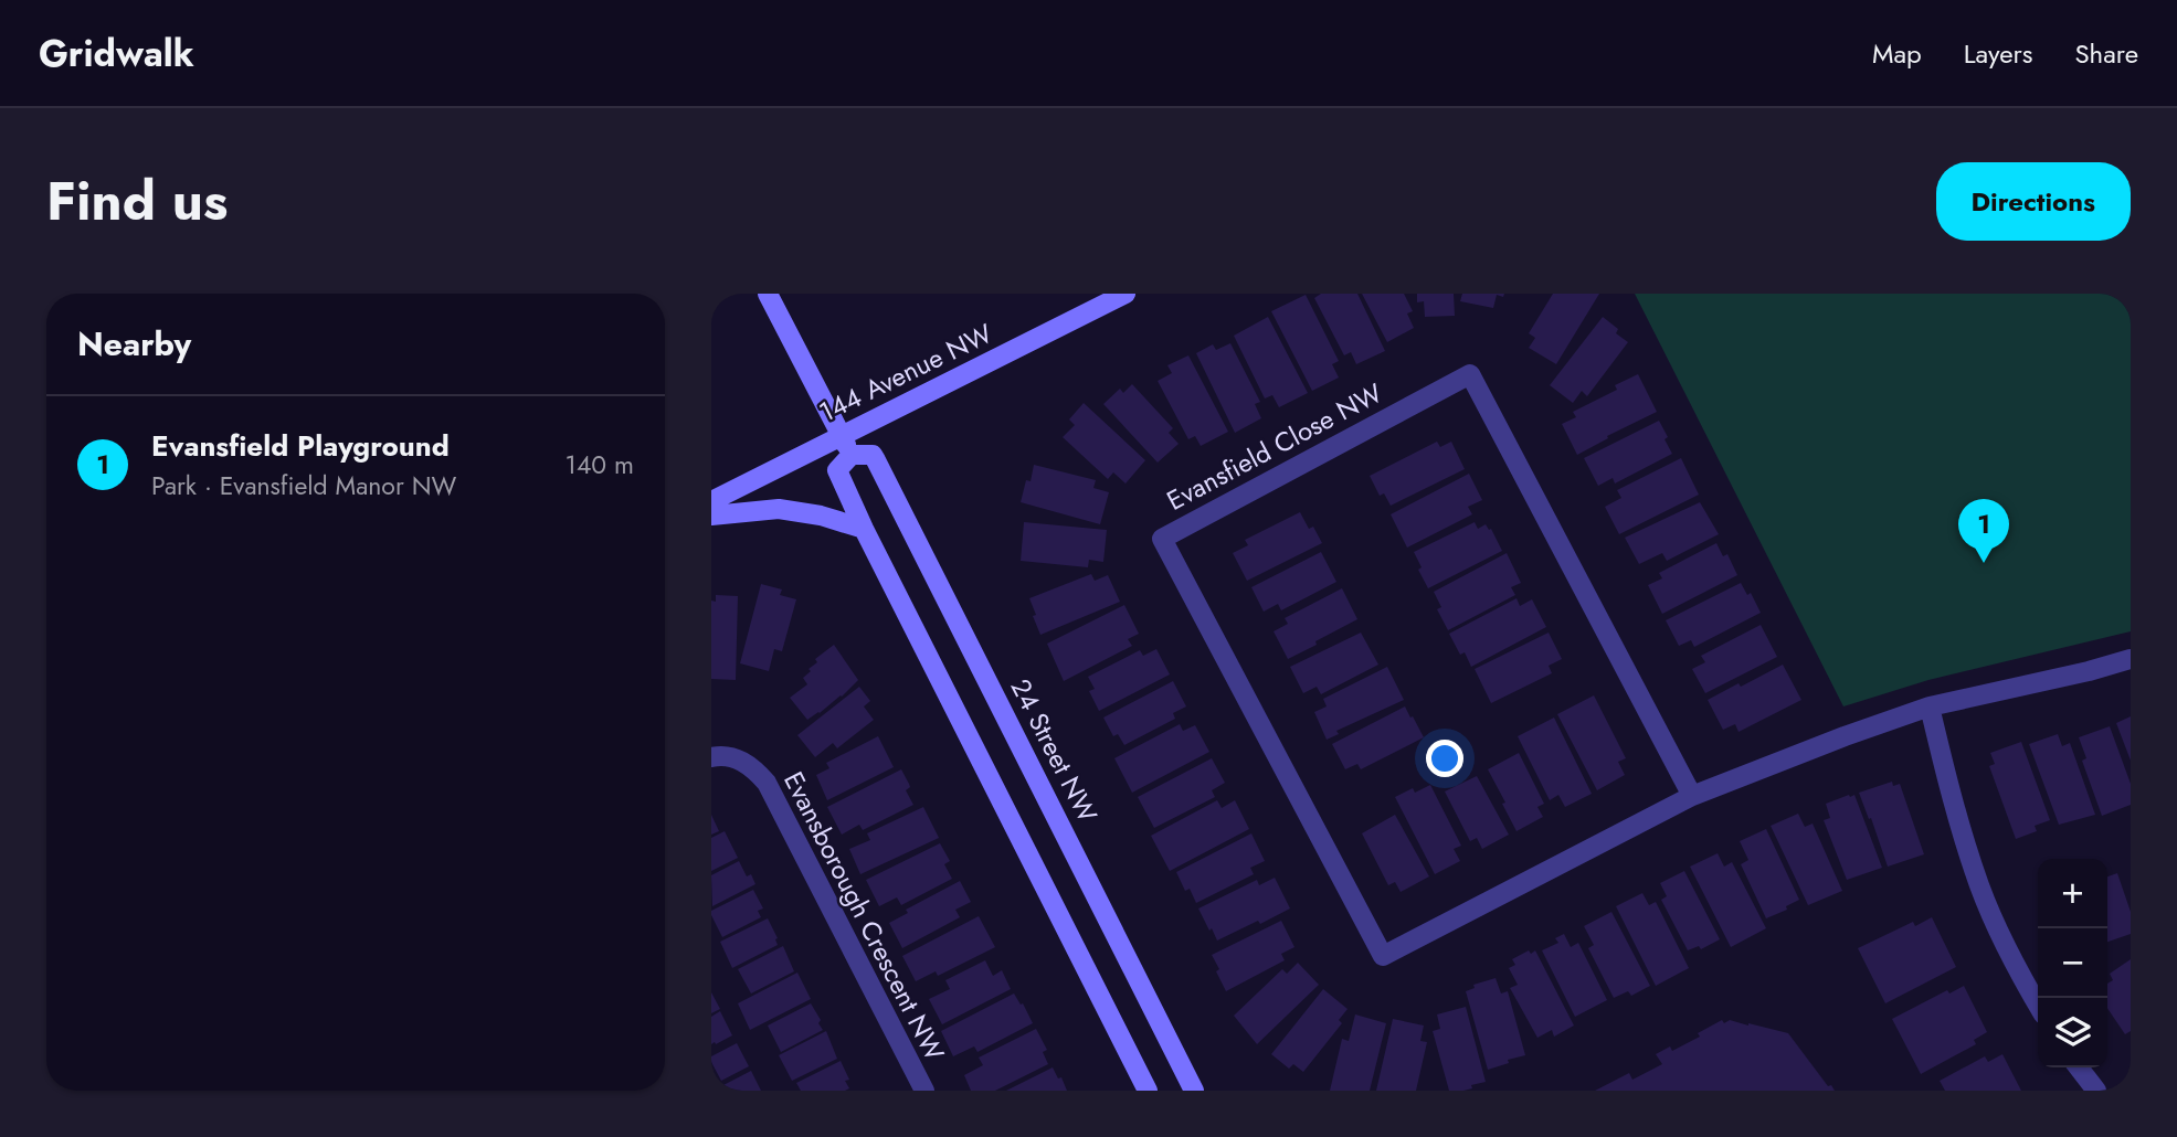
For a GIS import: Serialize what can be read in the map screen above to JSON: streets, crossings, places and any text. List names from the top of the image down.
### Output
{
  "streets": {
    "street": [
      "144 Avenue NW",
      "Evansfield Close NW",
      "24 Street NW",
      "Evansborough Crescent NW"
    ]
  },
  "page": {
    "header": "Gridwalk",
    "nav": ["Map", "Layers", "Share"],
    "title": "Find us",
    "buttons": "Directions",
    "heading": "Nearby",
    "list": [
      {
        "mark": "1",
        "name": "Evansfield Playground",
        "note": "Park · Evansfield Manor NW",
        "value": "140 m"
      }
    ],
    "pins": "1",
    "map_buttons": ["+", "−"]
  }
}
